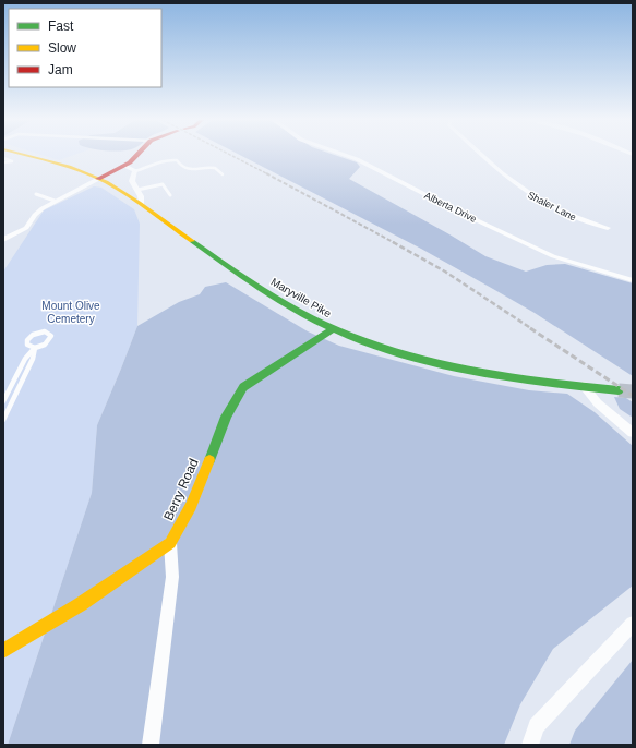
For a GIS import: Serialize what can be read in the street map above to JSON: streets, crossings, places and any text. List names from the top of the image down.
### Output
{
  "streets": {
    "main road": ["Maryville Pike", "Berry Road"],
    "street": ["Shaler Lane", "Alberta Drive"]
  },
  "crossings": [
    ["Maryville Pike", "Berry Road"]
  ],
  "parks": ["Mount Olive Cemetery"],
  "legend": ["Fast", "Slow", "Jam"]
}
